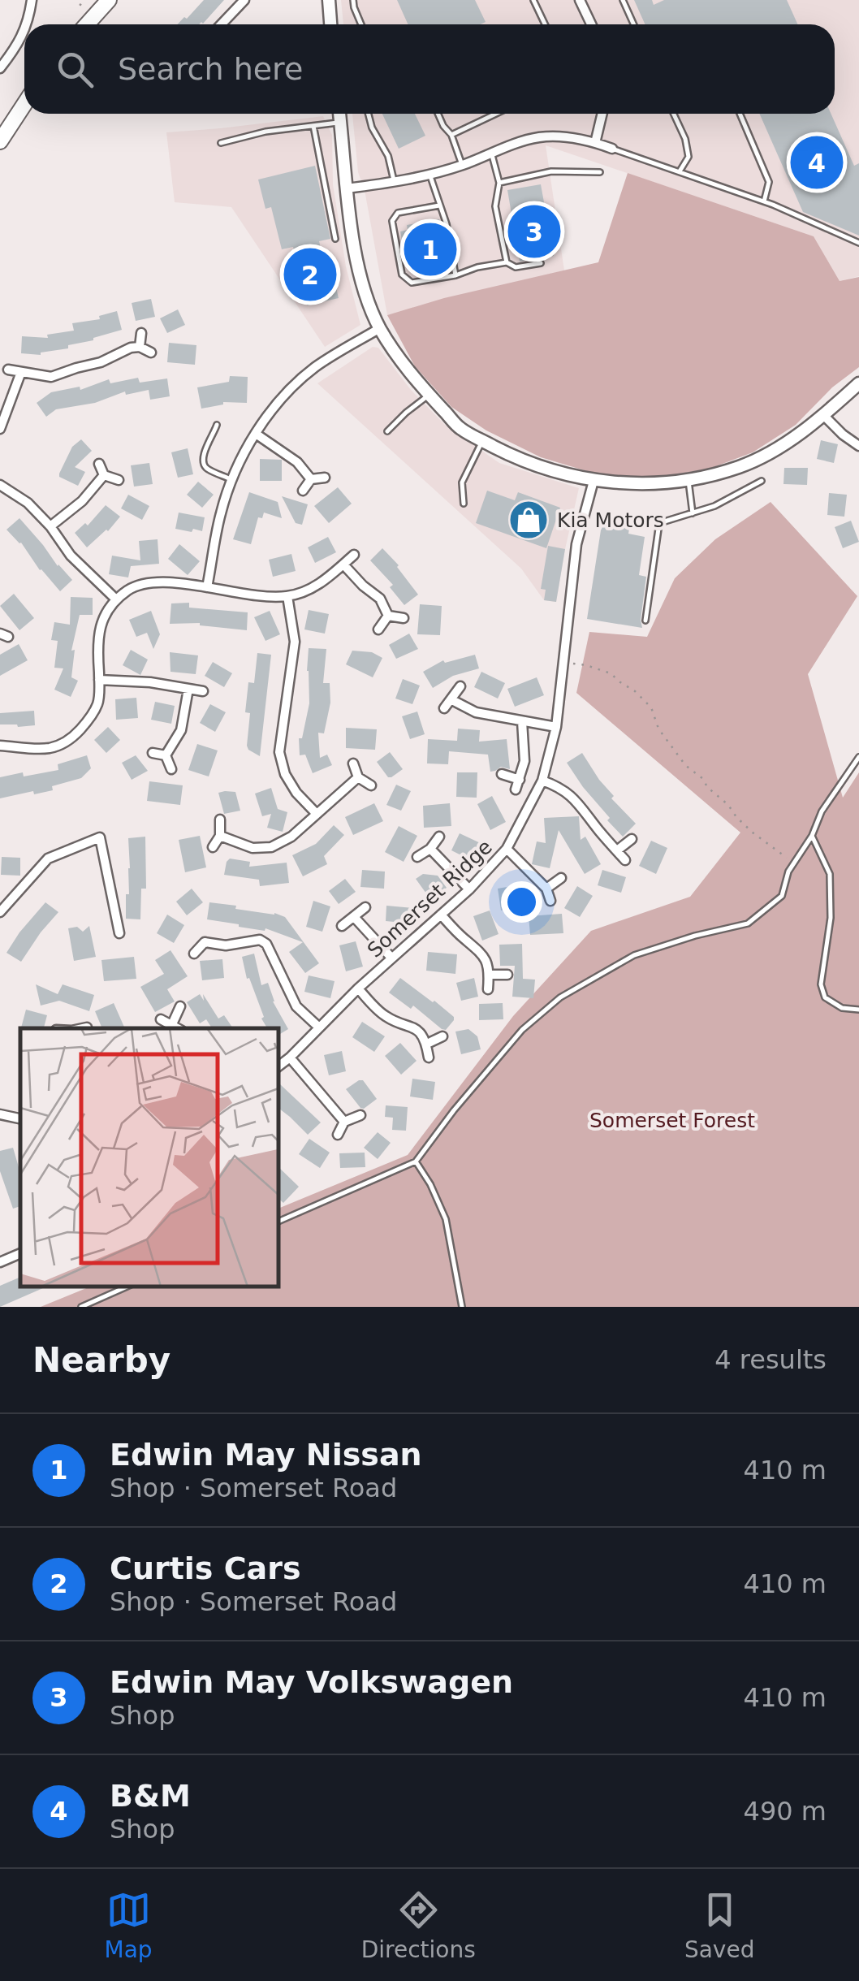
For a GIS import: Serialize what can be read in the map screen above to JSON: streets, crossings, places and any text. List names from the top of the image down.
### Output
{
  "streets": {
    "street": ["Somerset Ridge"]
  },
  "parks": ["Somerset Forest"],
  "places": {
    "shop": ["Kia Motors"]
  },
  "page": {
    "search": "Search here",
    "pins": [
      "4",
      "3",
      "1",
      "2"
    ],
    "heading": ["Nearby", "4 results"],
    "list": [
      {
        "mark": "1",
        "name": "Edwin May Nissan",
        "note": "Shop · Somerset Road",
        "value": "410 m"
      },
      {
        "mark": "2",
        "name": "Curtis Cars",
        "note": "Shop · Somerset Road",
        "value": "410 m"
      },
      {
        "mark": "3",
        "name": "Edwin May Volkswagen",
        "note": "Shop",
        "value": "410 m"
      },
      {
        "mark": "4",
        "name": "B&M",
        "note": "Shop",
        "value": "490 m"
      }
    ],
    "nav": ["Map", "Directions", "Saved"]
  }
}
